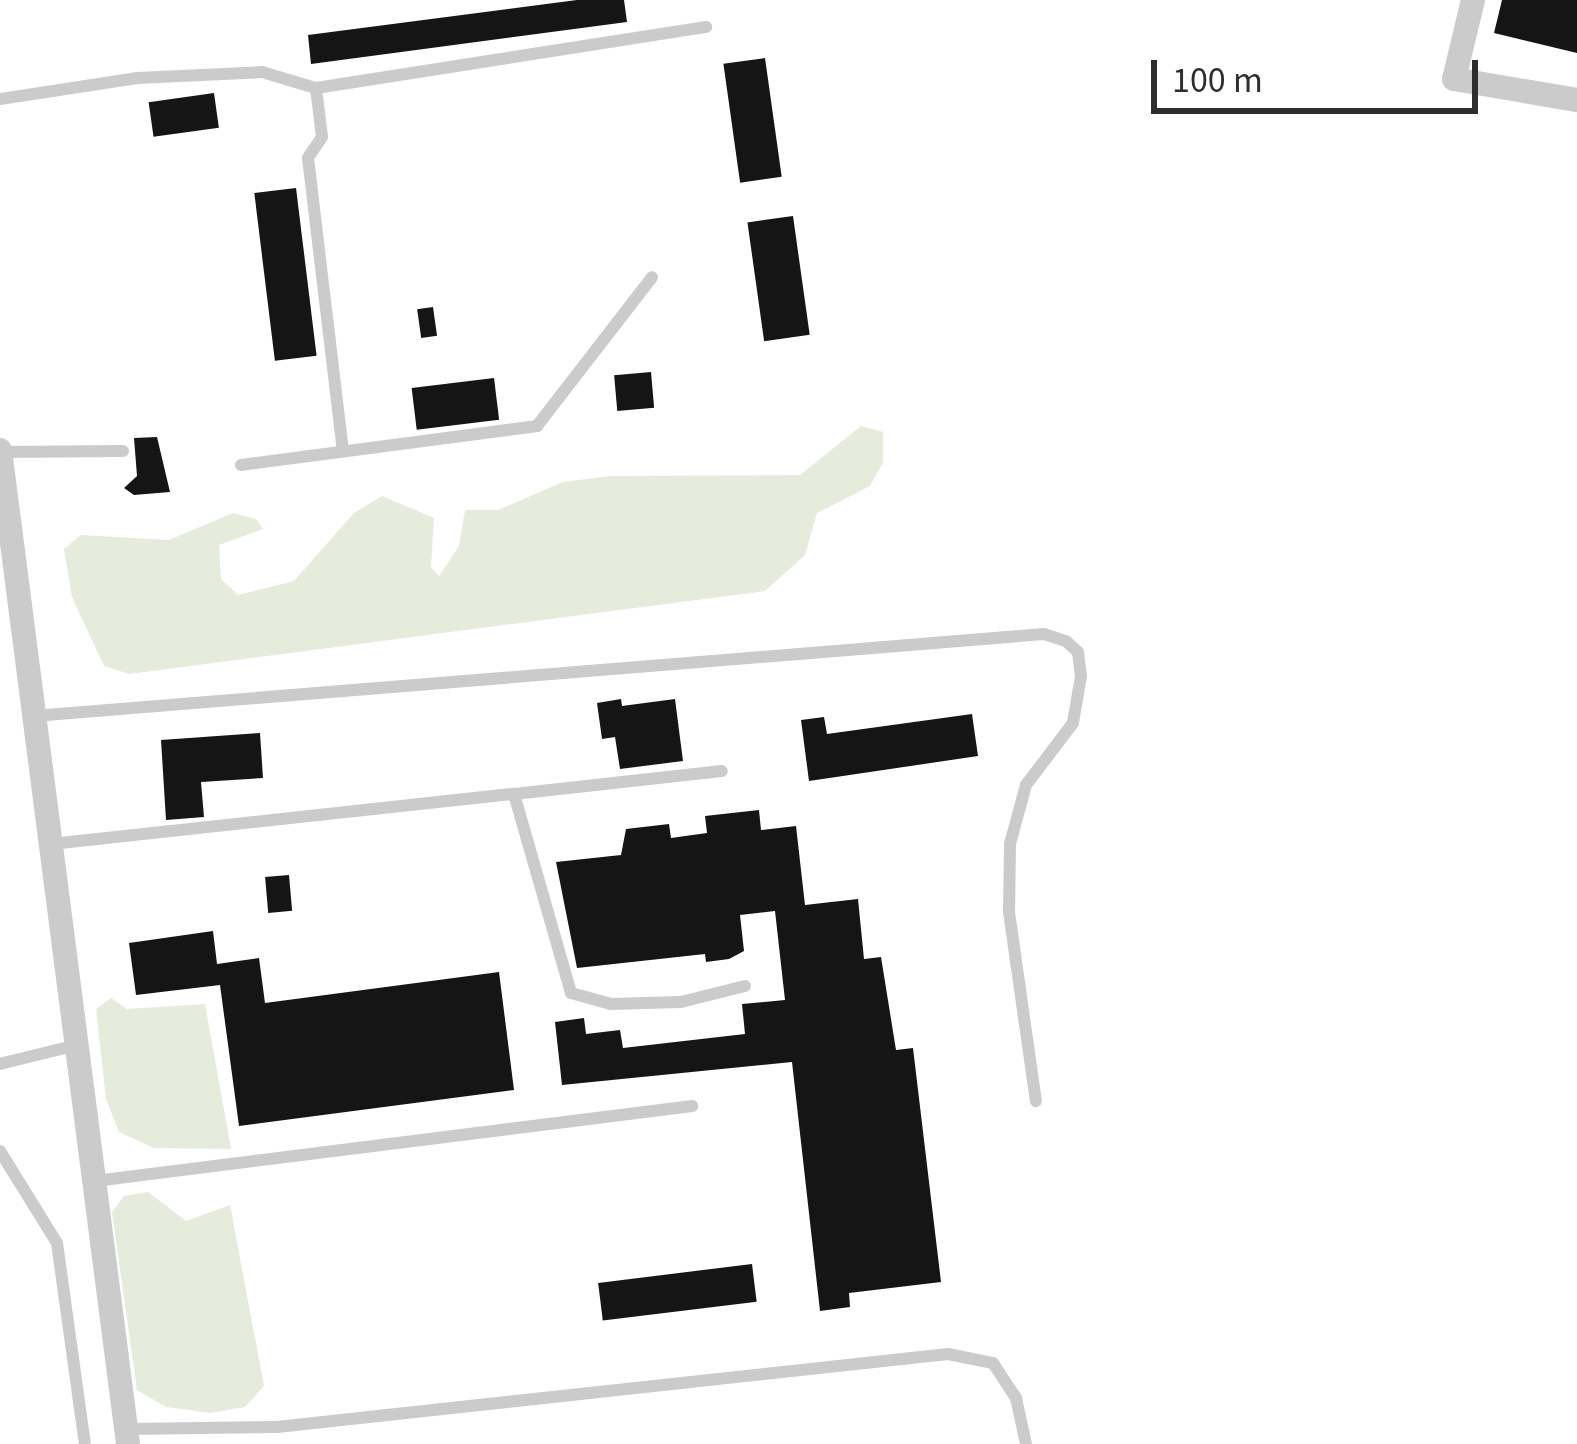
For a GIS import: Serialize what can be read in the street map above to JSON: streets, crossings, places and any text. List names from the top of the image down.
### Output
{
  "scale_bar": "100 m"
}
